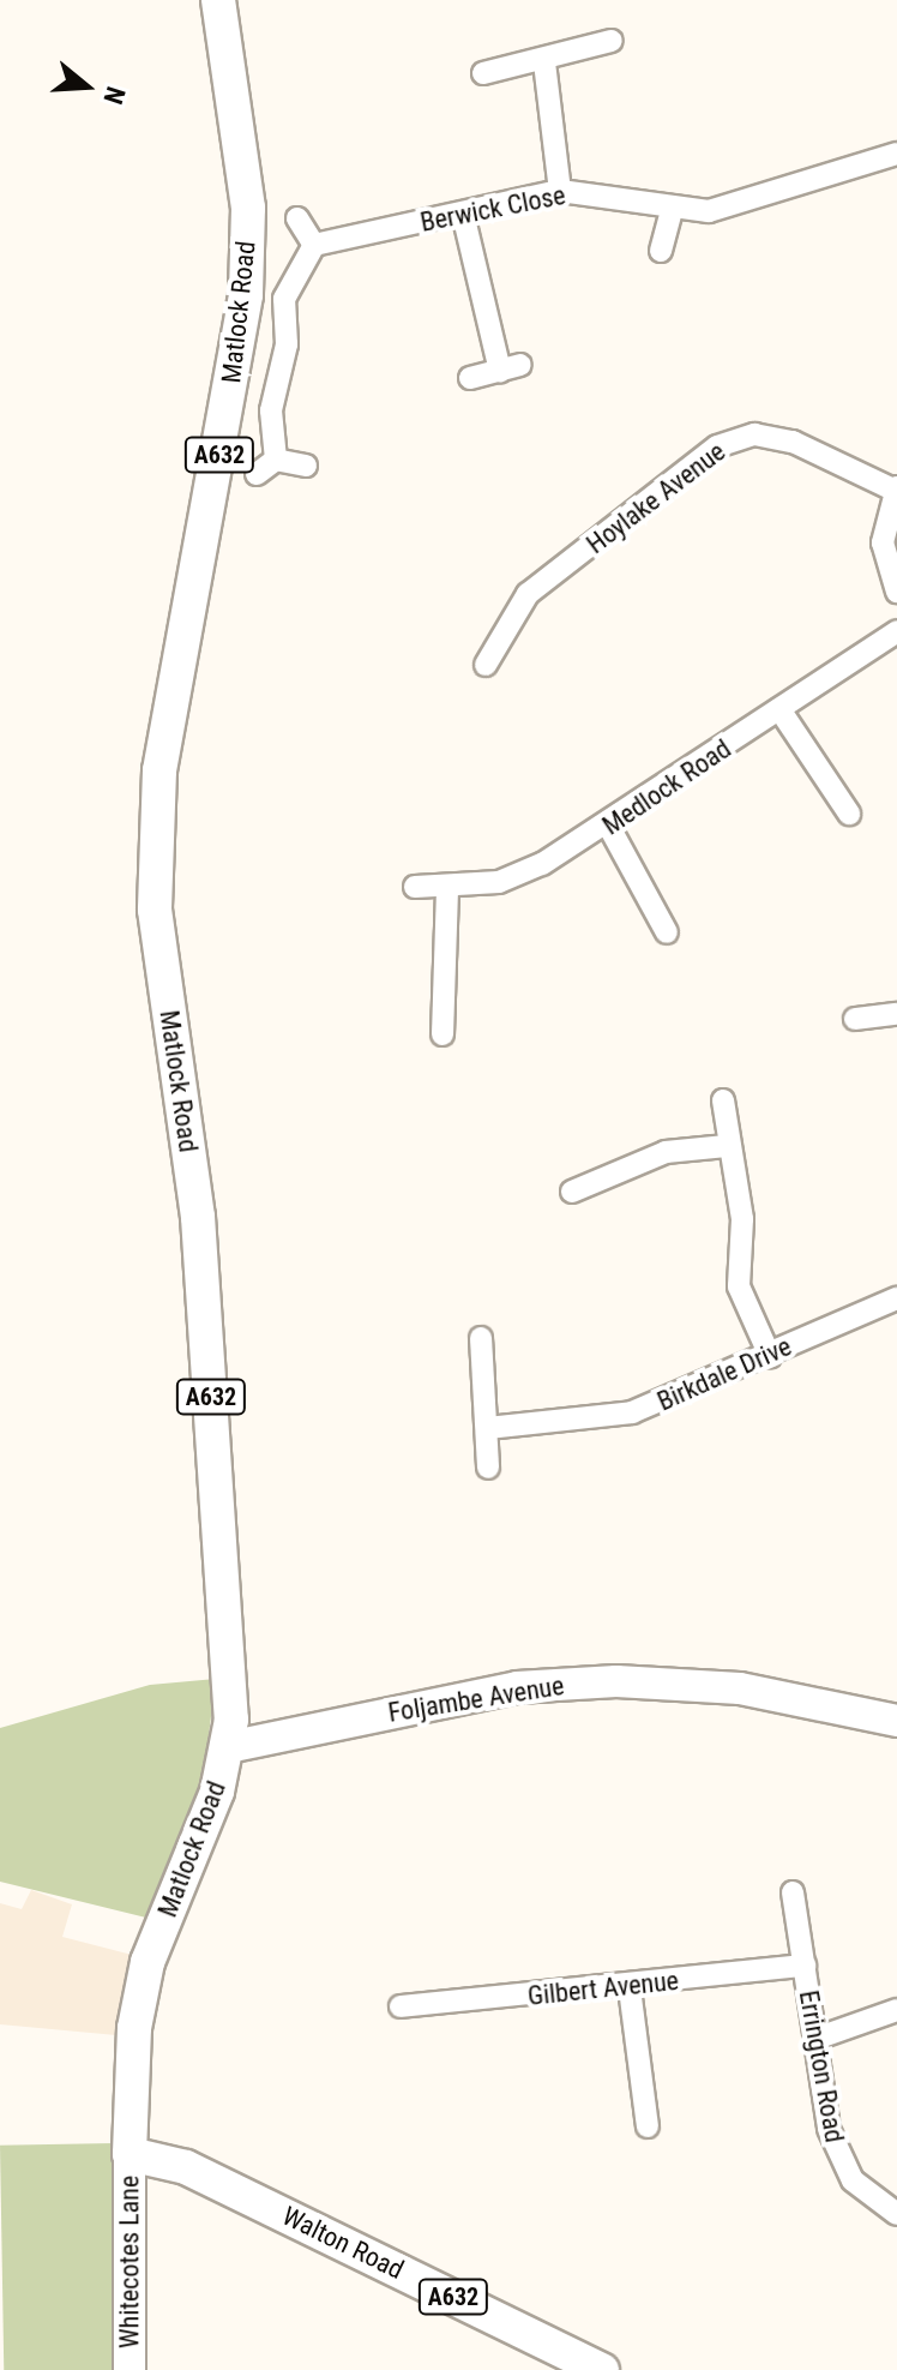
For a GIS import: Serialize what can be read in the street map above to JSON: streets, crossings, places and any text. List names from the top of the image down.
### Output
{
  "streets": {
    "main road": ["Matlock Road", "A632", "Walton Road"],
    "street": [
      "Berwick Close",
      "Hoylake Avenue",
      "Medlock Road",
      "Birkdale Drive",
      "Foljambe Avenue",
      "Gilbert Avenue",
      "Errington Road",
      "Whitecotes Lane"
    ]
  },
  "crossings": [
    ["Matlock Road", "Foljambe Avenue"],
    ["Matlock Road", "Walton Road"],
    ["Matlock Road", "Whitecotes Lane"],
    ["Gilbert Avenue", "Errington Road"],
    ["Walton Road", "Whitecotes Lane"]
  ],
  "north": "right"
}
